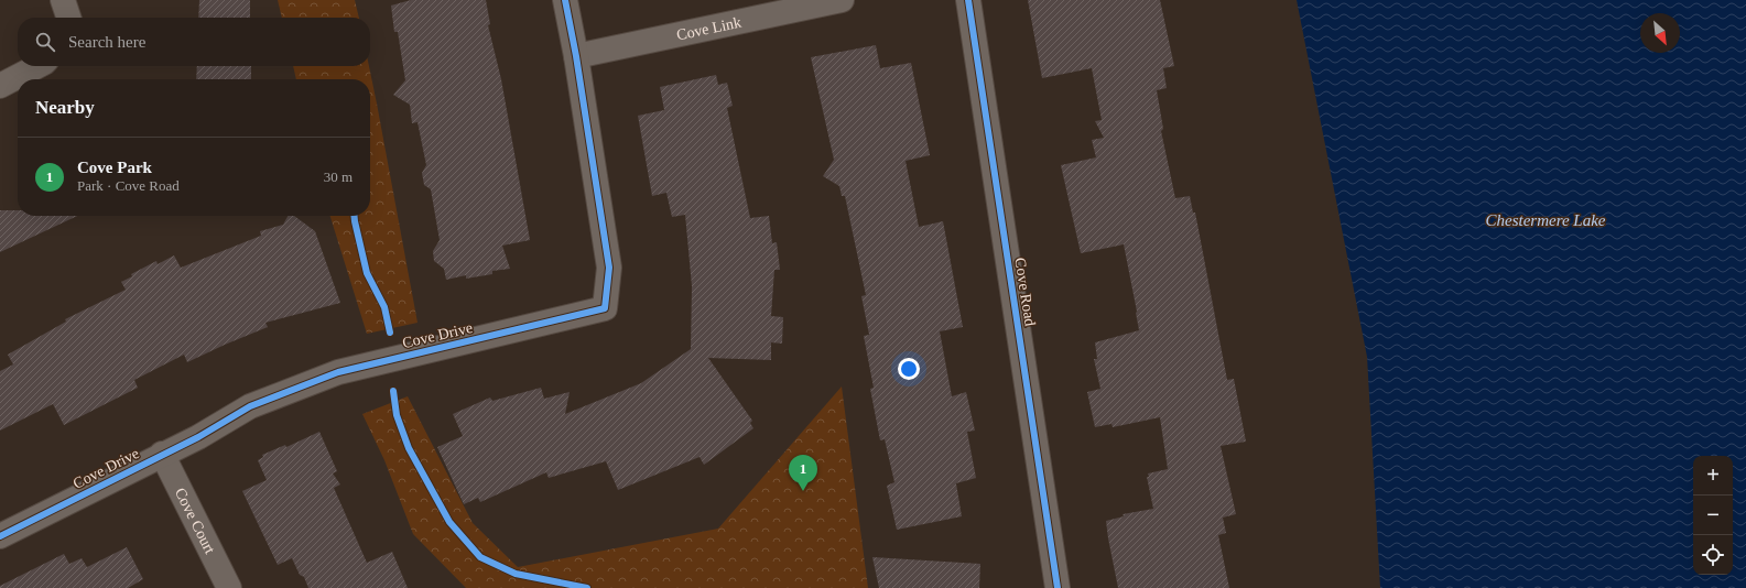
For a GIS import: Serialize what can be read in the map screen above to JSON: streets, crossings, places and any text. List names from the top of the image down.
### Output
{
  "streets": {
    "street": [
      "Cove Link",
      "Cove Road",
      "Cove Drive",
      "Cove Court"
    ]
  },
  "crossings": [
    ["Cove Link", "Cove Drive"],
    ["Cove Drive", "Cove Court"]
  ],
  "water": ["Chestermere Lake"],
  "north": "bottom right",
  "page": {
    "search": "Search here",
    "heading": "Nearby",
    "list": [
      {
        "mark": "1",
        "name": "Cove Park",
        "note": "Park · Cove Road",
        "value": "30 m"
      }
    ],
    "pins": "1",
    "map_buttons": ["+", "−"]
  }
}
